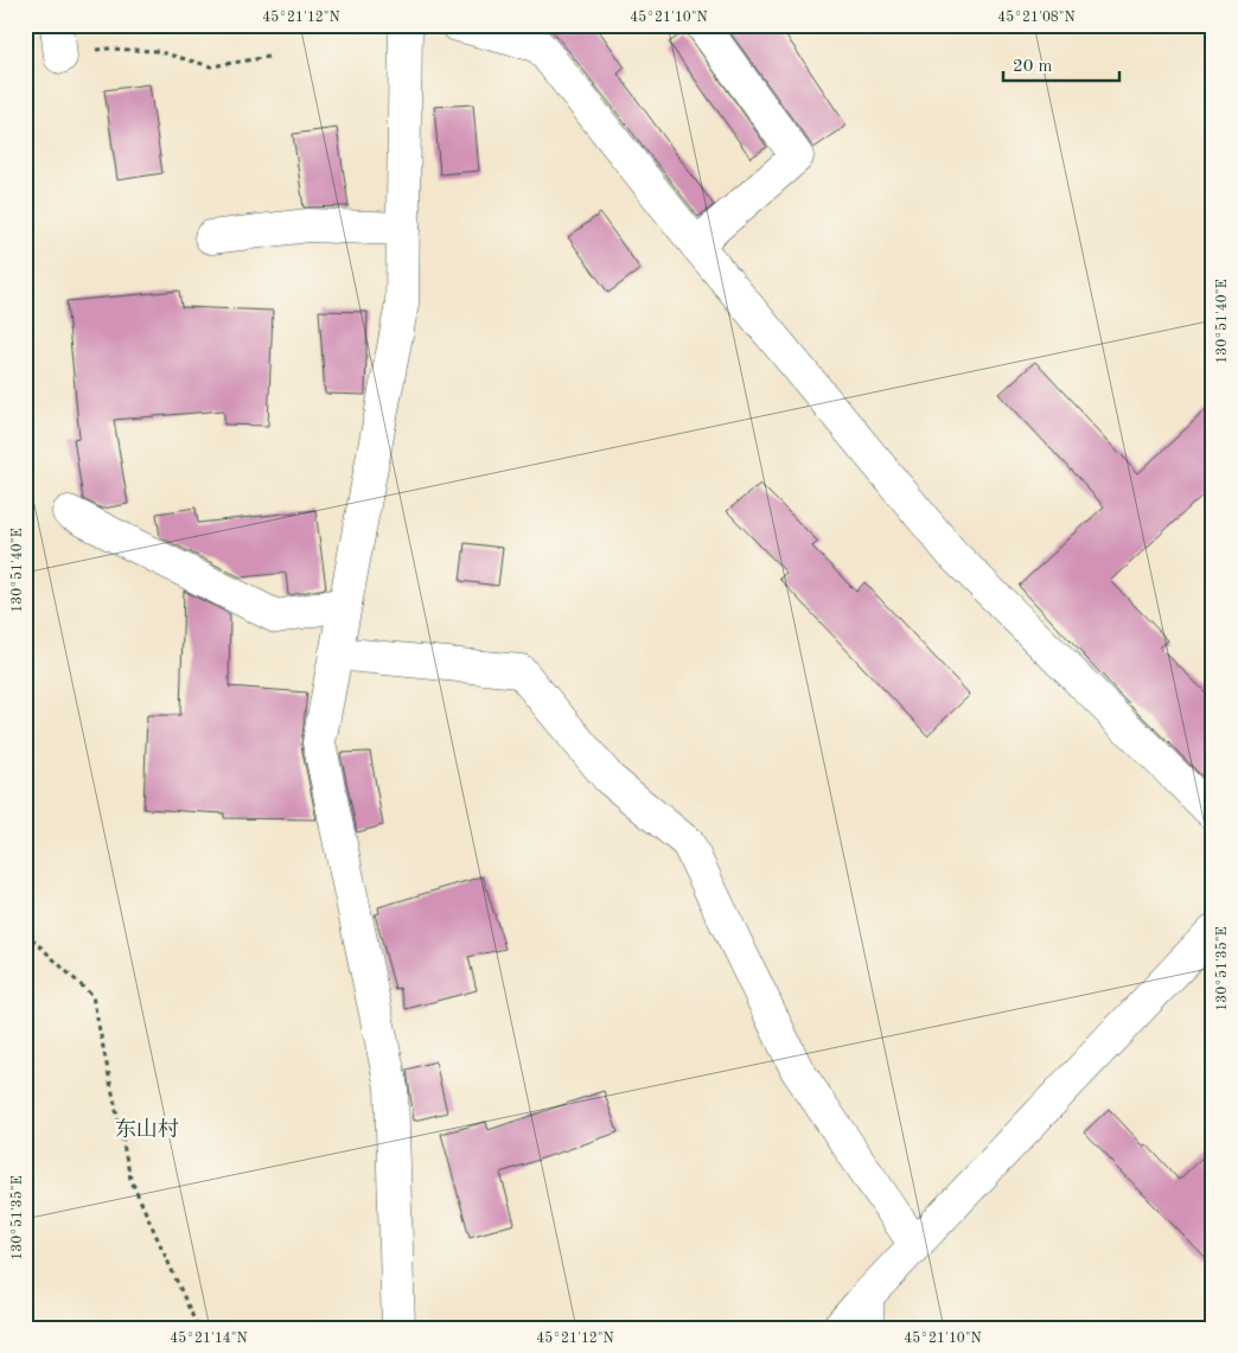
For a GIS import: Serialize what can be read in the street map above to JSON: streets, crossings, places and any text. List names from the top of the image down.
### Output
{
  "districts": ["东山村"],
  "scale_bar": "20 m",
  "coordinates": [
    "45°21'12\"N",
    "45°21'10\"N",
    "45°21'08\"N",
    "130°51'40\"E",
    "130°51'35\"E",
    "45°21'14\"N"
  ]
}
